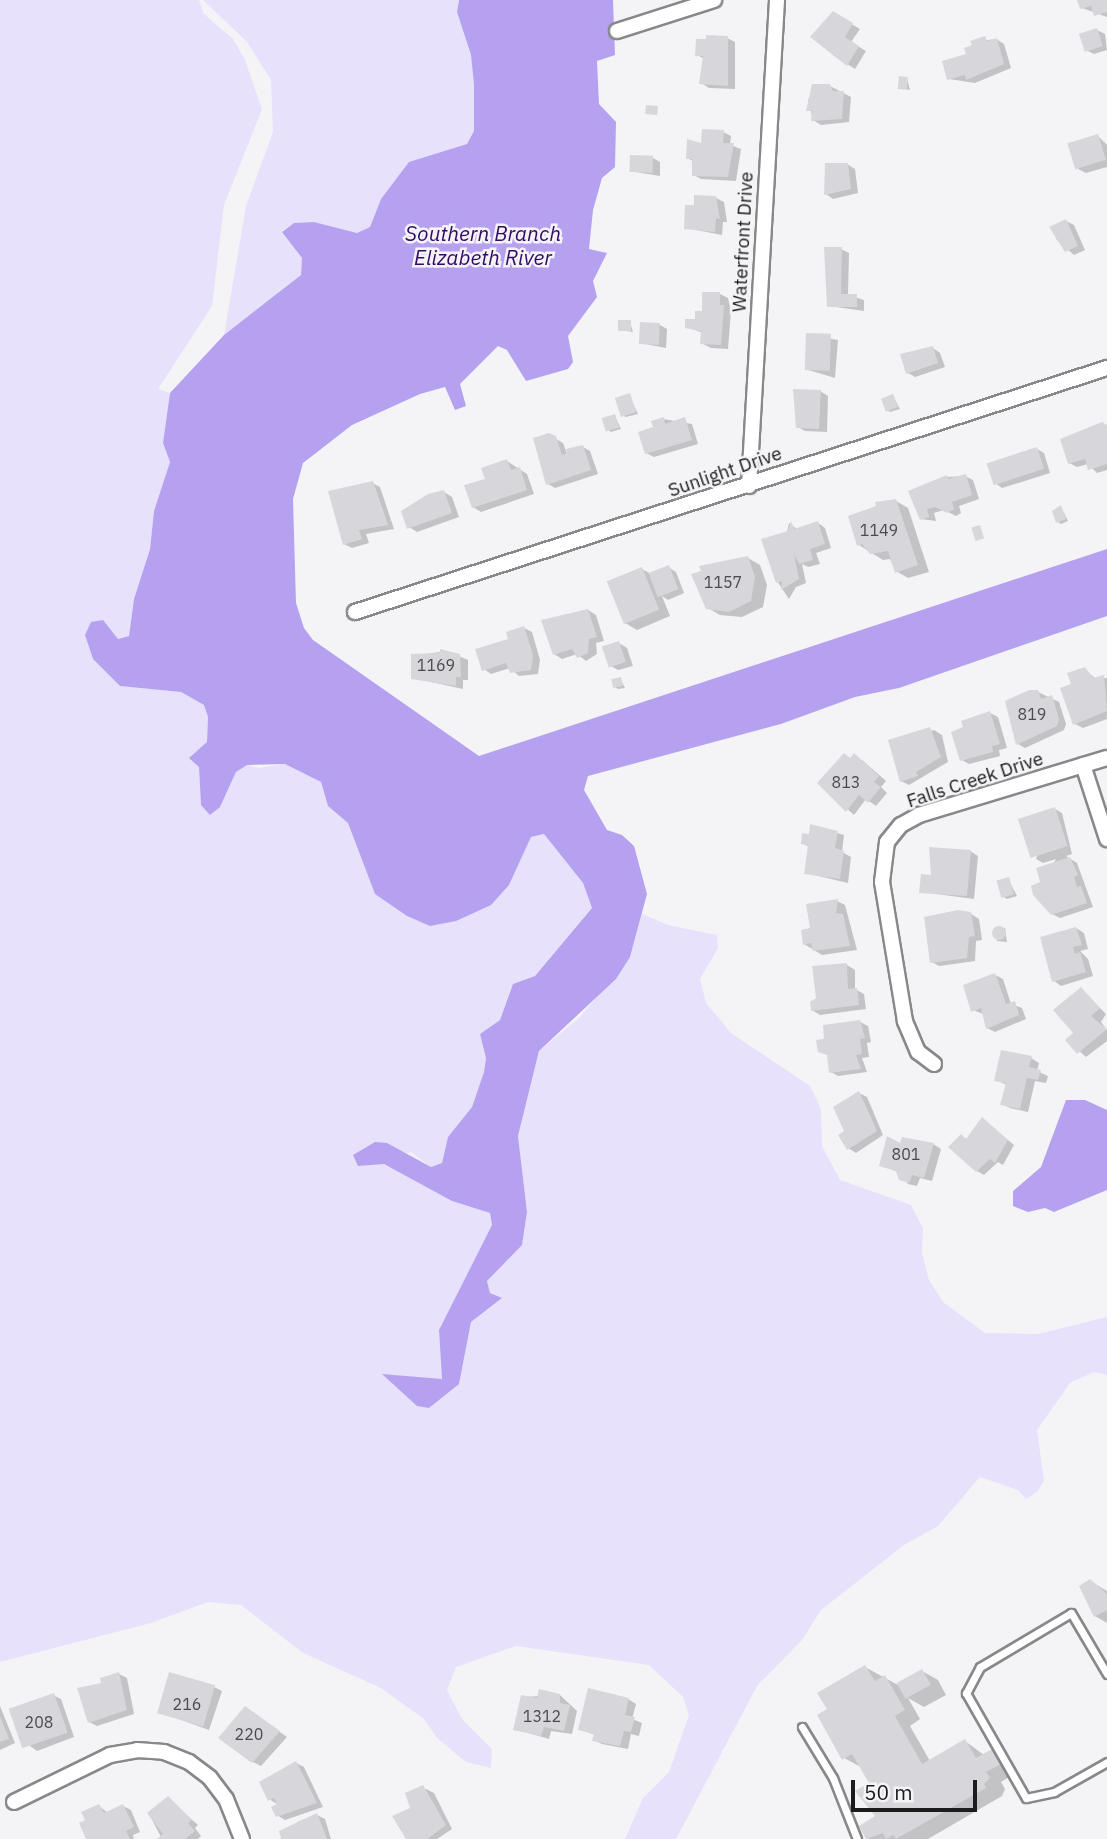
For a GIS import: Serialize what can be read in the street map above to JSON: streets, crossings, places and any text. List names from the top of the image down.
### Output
{
  "streets": {
    "street": ["Waterfront Drive", "Sunlight Drive", "Falls Creek Drive"]
  },
  "crossings": [
    ["Waterfront Drive", "Sunlight Drive"]
  ],
  "water": ["Southern Branch Elizabeth River"],
  "house_numbers": [
    "1149",
    "1157",
    "1169",
    "819",
    "813",
    "801",
    "216",
    "1312",
    "208",
    "220"
  ],
  "scale_bar": "50 m"
}
